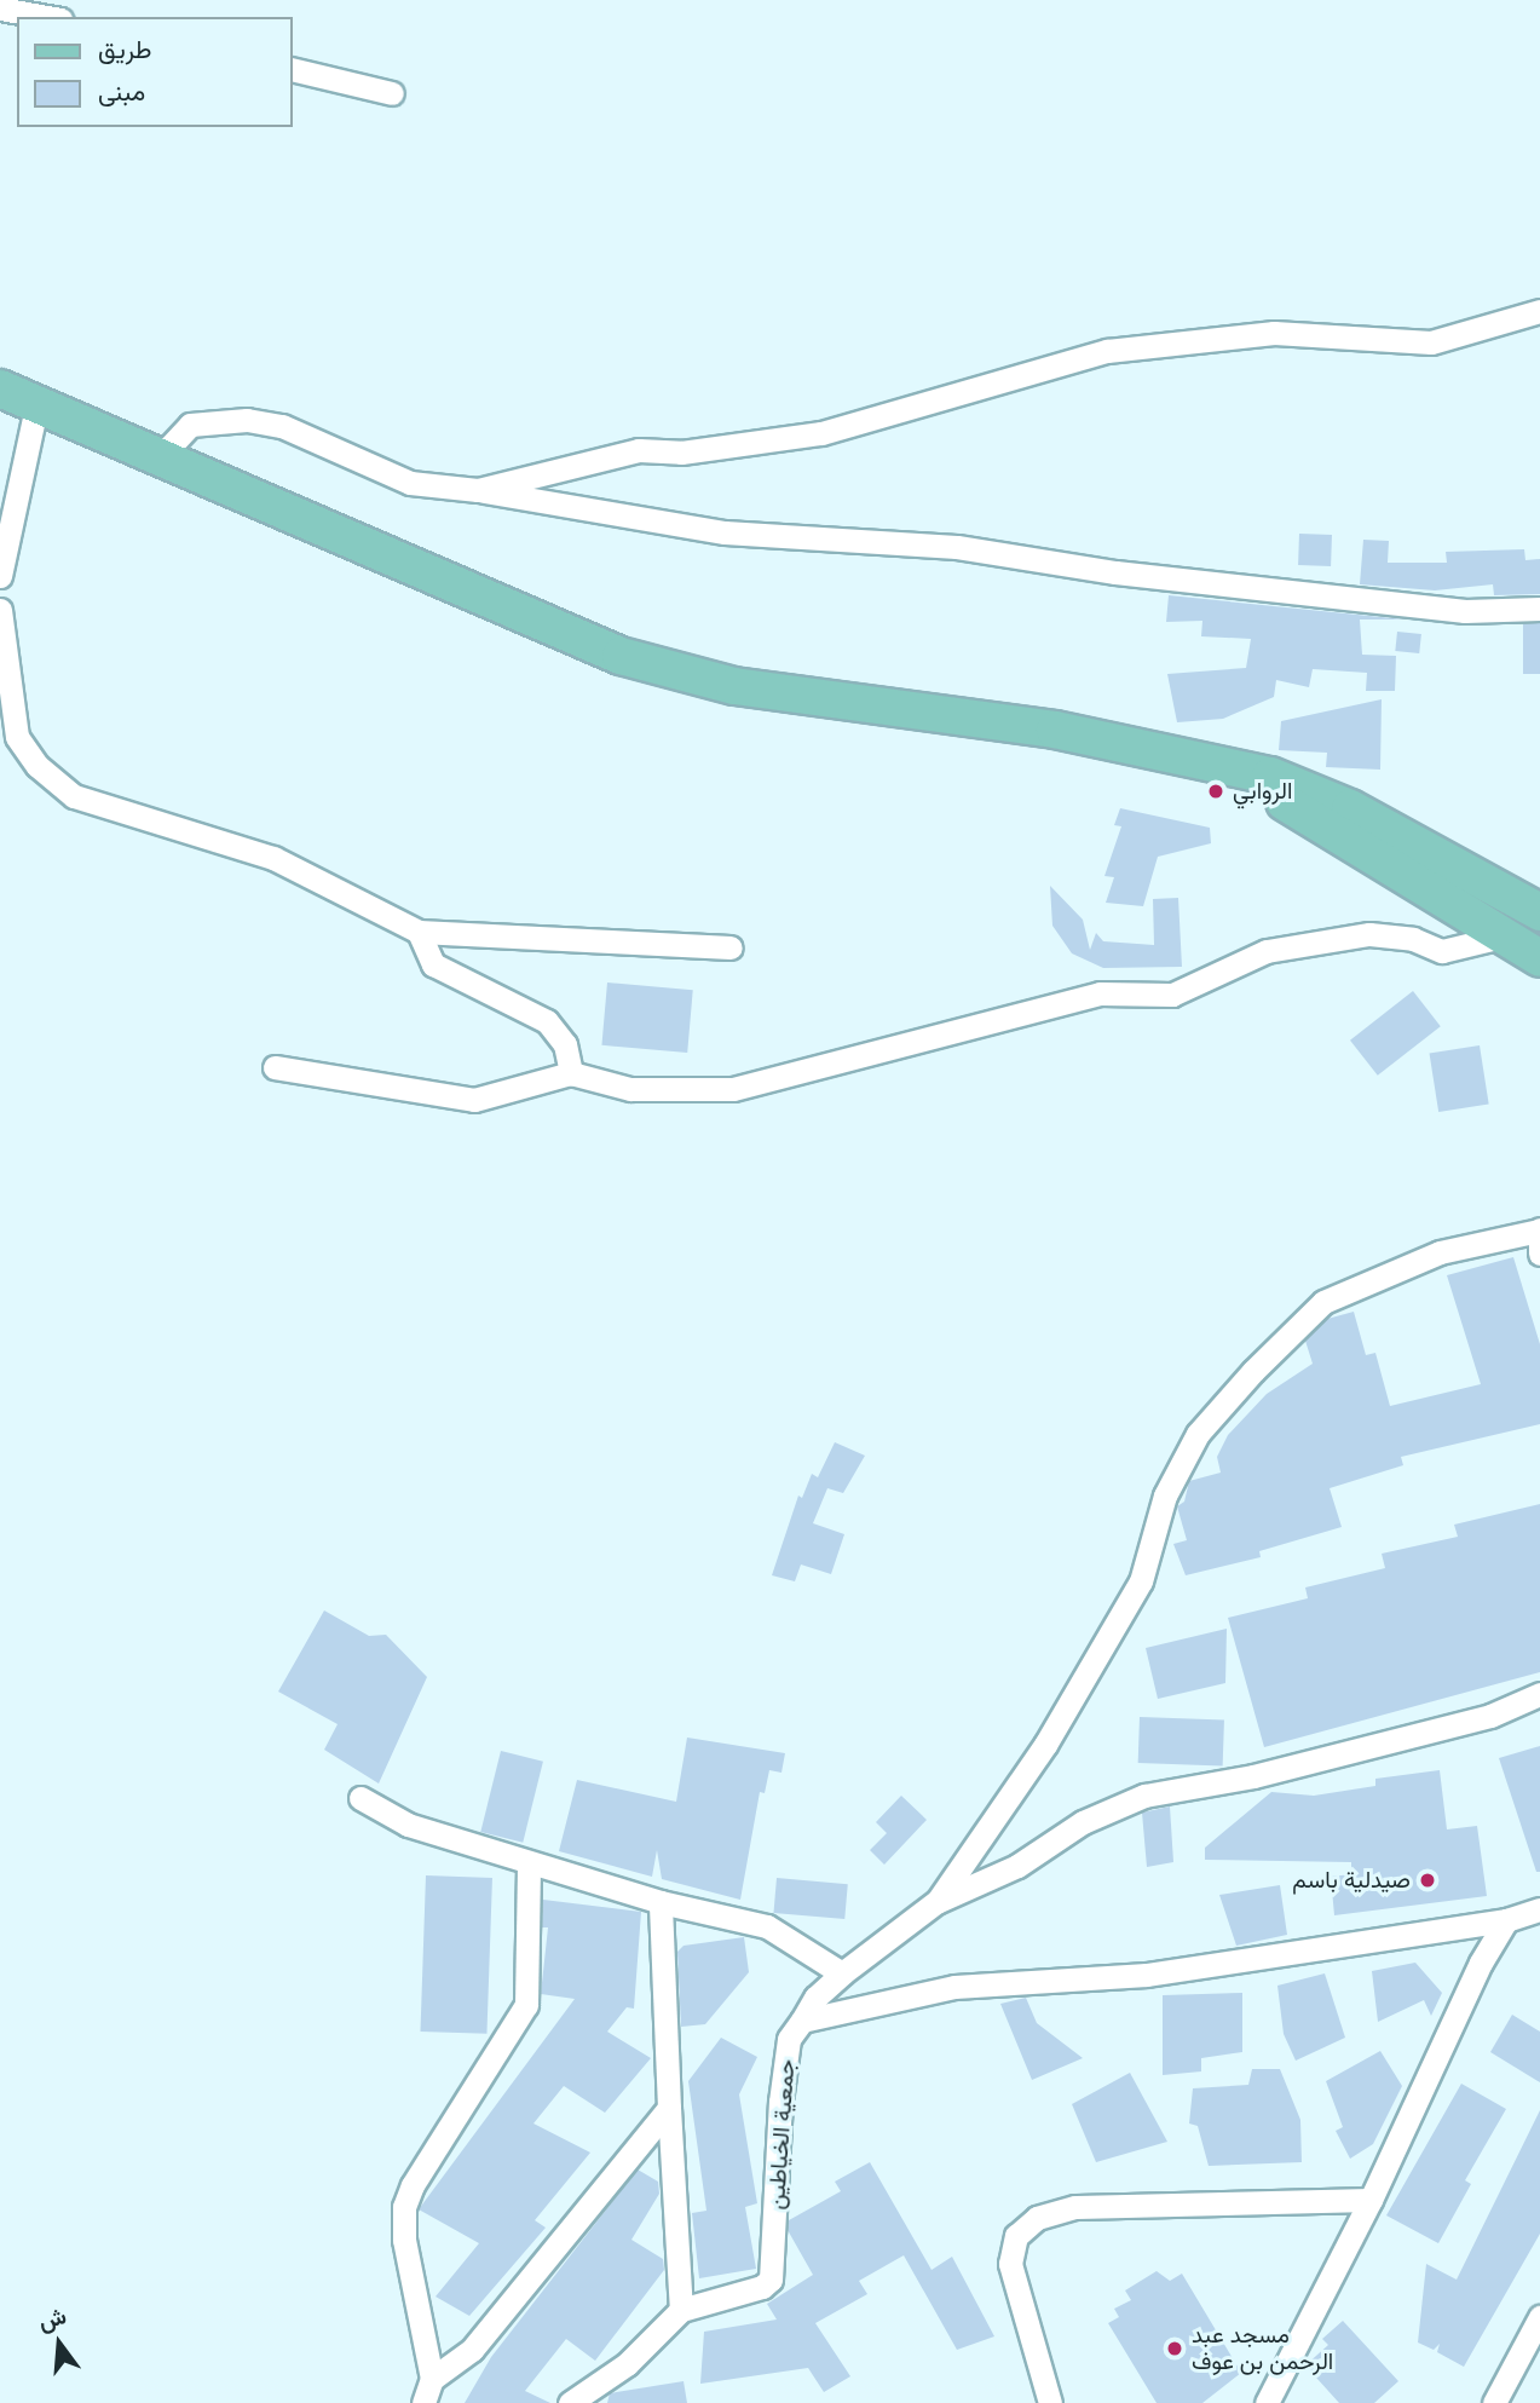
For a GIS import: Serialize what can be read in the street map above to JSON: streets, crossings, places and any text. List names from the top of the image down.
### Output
{
  "streets": {
    "street": ["جمعية الخياطين"]
  },
  "places": ["الروابي", "صيدلية باسم", "مسجد عبد الرحمن بن عوف"],
  "legend": ["طريق", "مبنى"],
  "north": "top"
}
